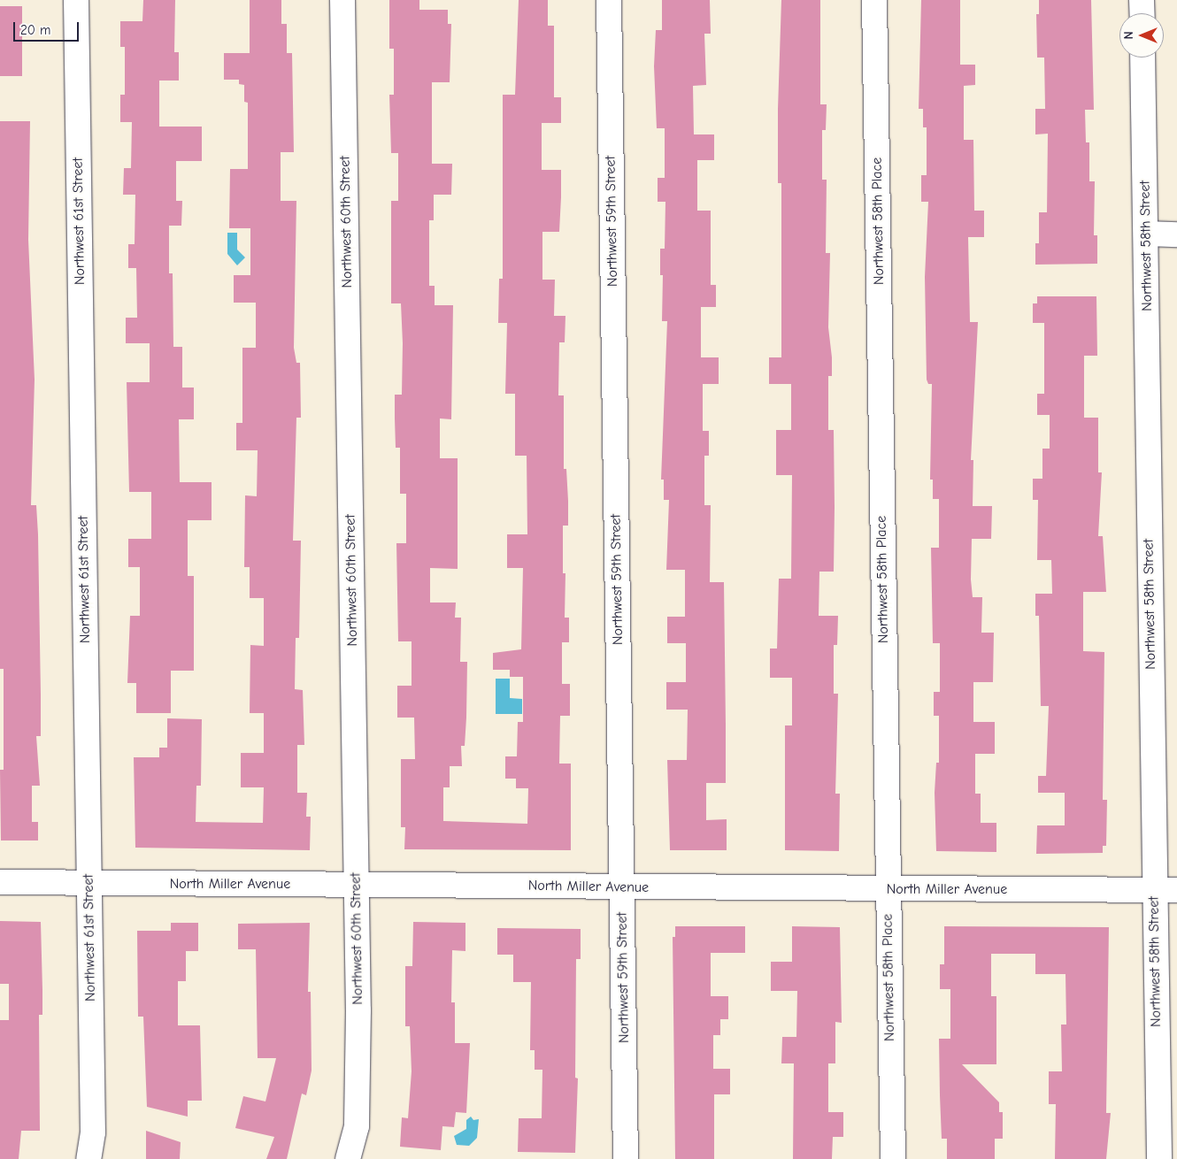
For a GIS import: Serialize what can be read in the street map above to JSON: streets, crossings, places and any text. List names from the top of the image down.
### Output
{
  "streets": {
    "street": [
      "Northwest 61st Street",
      "Northwest 59th Street",
      "Northwest 58th Place",
      "Northwest 60th Street",
      "Northwest 58th Street",
      "North Miller Avenue"
    ]
  },
  "crossings": [
    ["Northwest 61st Street", "North Miller Avenue"],
    ["Northwest 59th Street", "North Miller Avenue"],
    ["Northwest 58th Place", "North Miller Avenue"],
    ["Northwest 60th Street", "North Miller Avenue"],
    ["Northwest 58th Street", "North Miller Avenue"]
  ],
  "scale_bar": "20 m",
  "north": "left"
}
